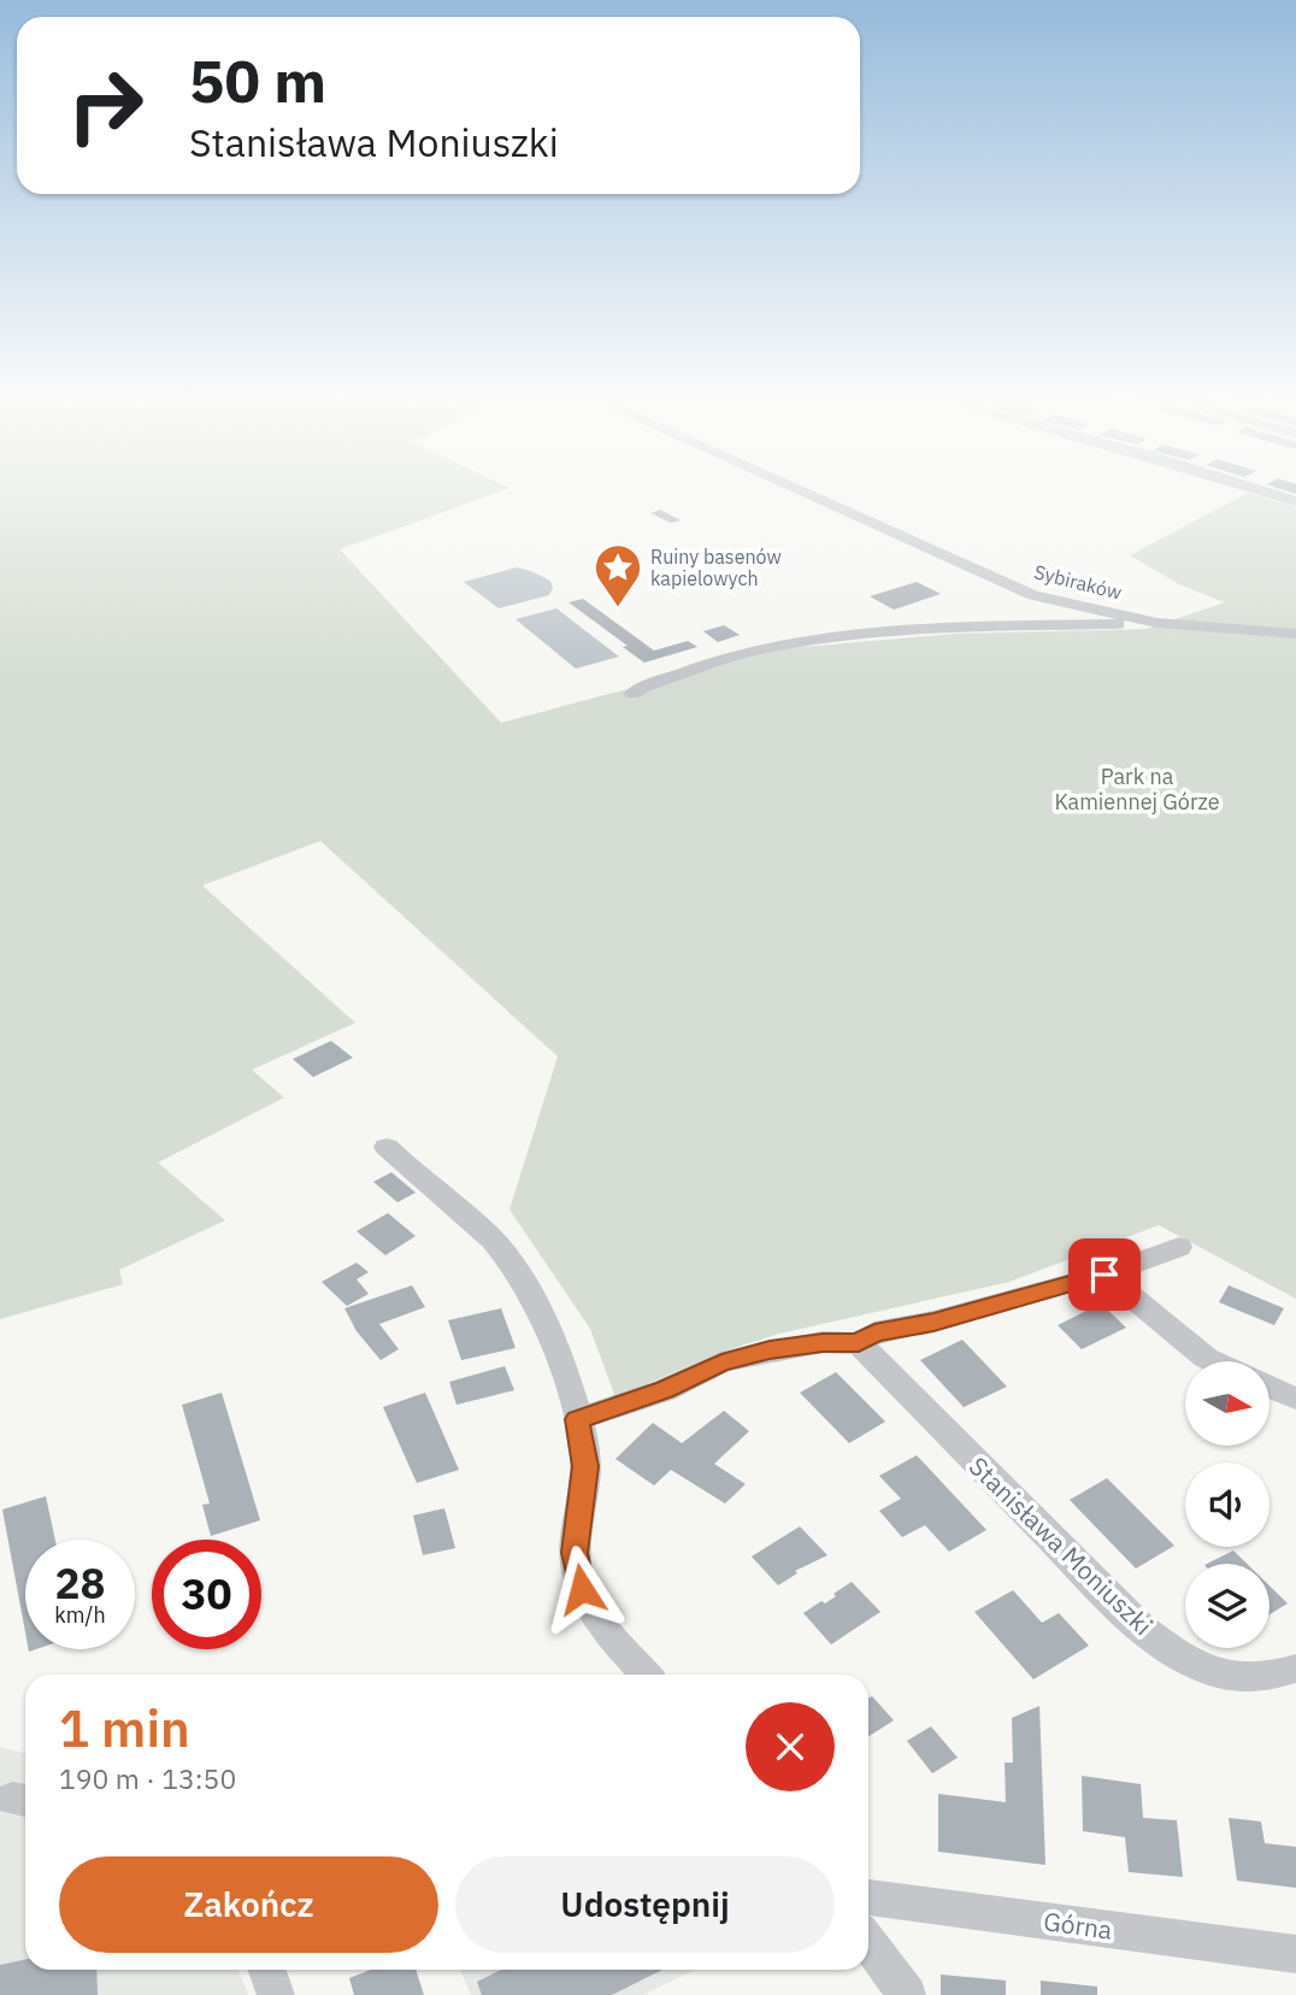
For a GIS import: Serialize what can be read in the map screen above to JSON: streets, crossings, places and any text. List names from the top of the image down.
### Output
{
  "streets": {
    "street": ["Sybiraków", "Stanisława Moniuszki", "Górna"]
  },
  "parks": ["Park na Kamiennej Górze"],
  "places": {
    "place": ["Ruiny basenów kapielowych"]
  },
  "north": "right",
  "page": {
    "turn": ["50 m", "Stanisława Moniuszki"],
    "speed": "28 km/h",
    "limit": "30",
    "heading": ["1 min", "190 m · 13:50"],
    "buttons": ["Zakończ", "Udostępnij"]
  }
}
